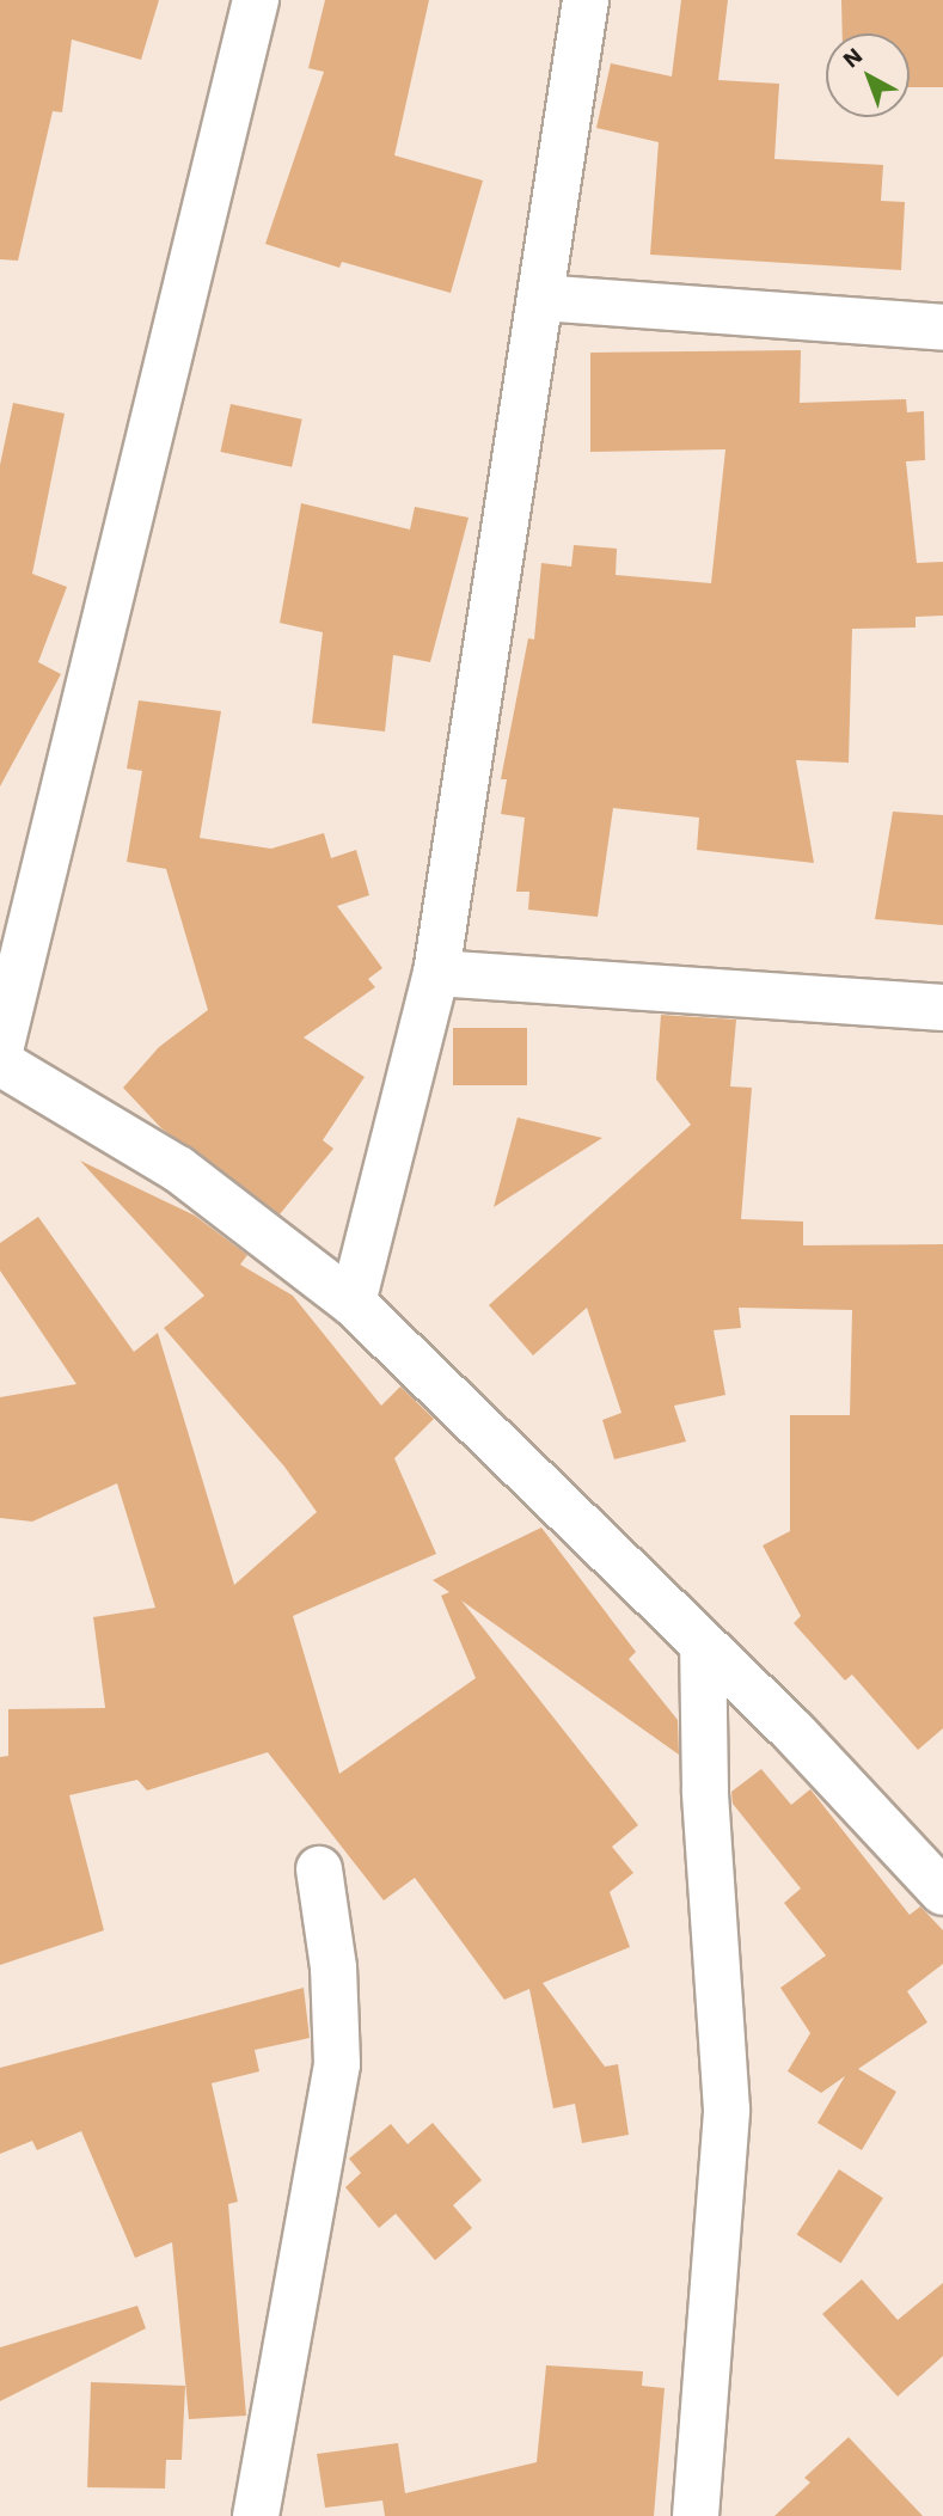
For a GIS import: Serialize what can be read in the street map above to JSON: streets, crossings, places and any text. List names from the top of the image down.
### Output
{
  "north": "top left"
}
